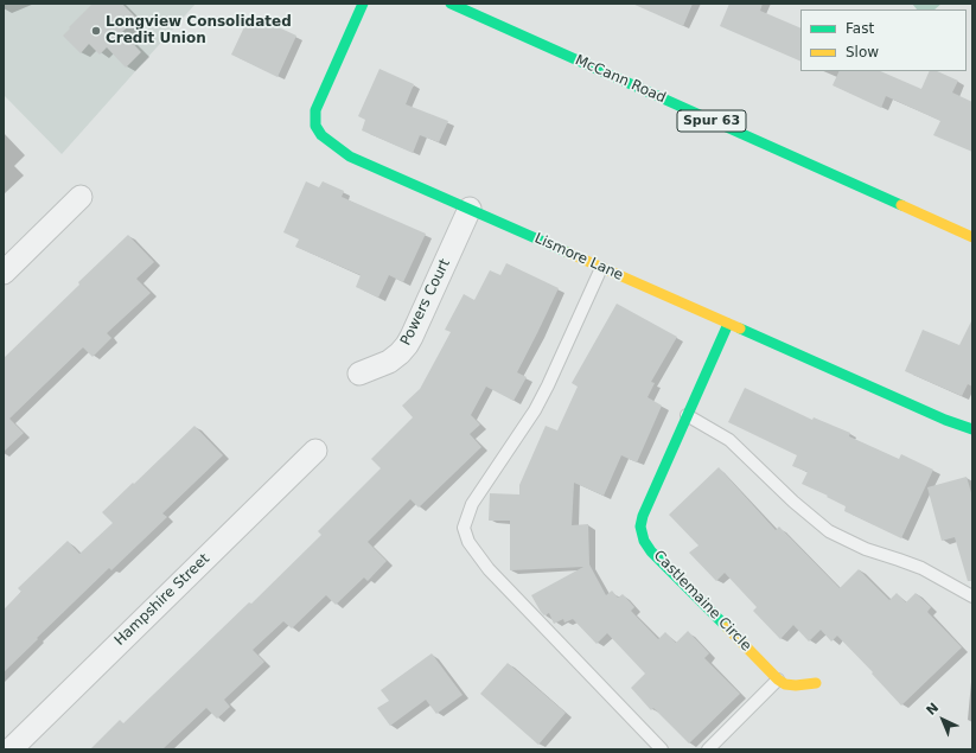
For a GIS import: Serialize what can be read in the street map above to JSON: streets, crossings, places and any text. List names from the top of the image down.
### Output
{
  "streets": {
    "street": [
      "McCann Road",
      "Spur 63",
      "Lismore Lane",
      "Powers Court",
      "Hampshire Street",
      "Castlemaine Circle"
    ]
  },
  "crossings": [
    ["Lismore Lane", "Powers Court"],
    ["Lismore Lane", "Castlemaine Circle"]
  ],
  "places": ["Longview Consolidated Credit Union"],
  "legend": ["Fast", "Slow"],
  "north": "top left"
}
